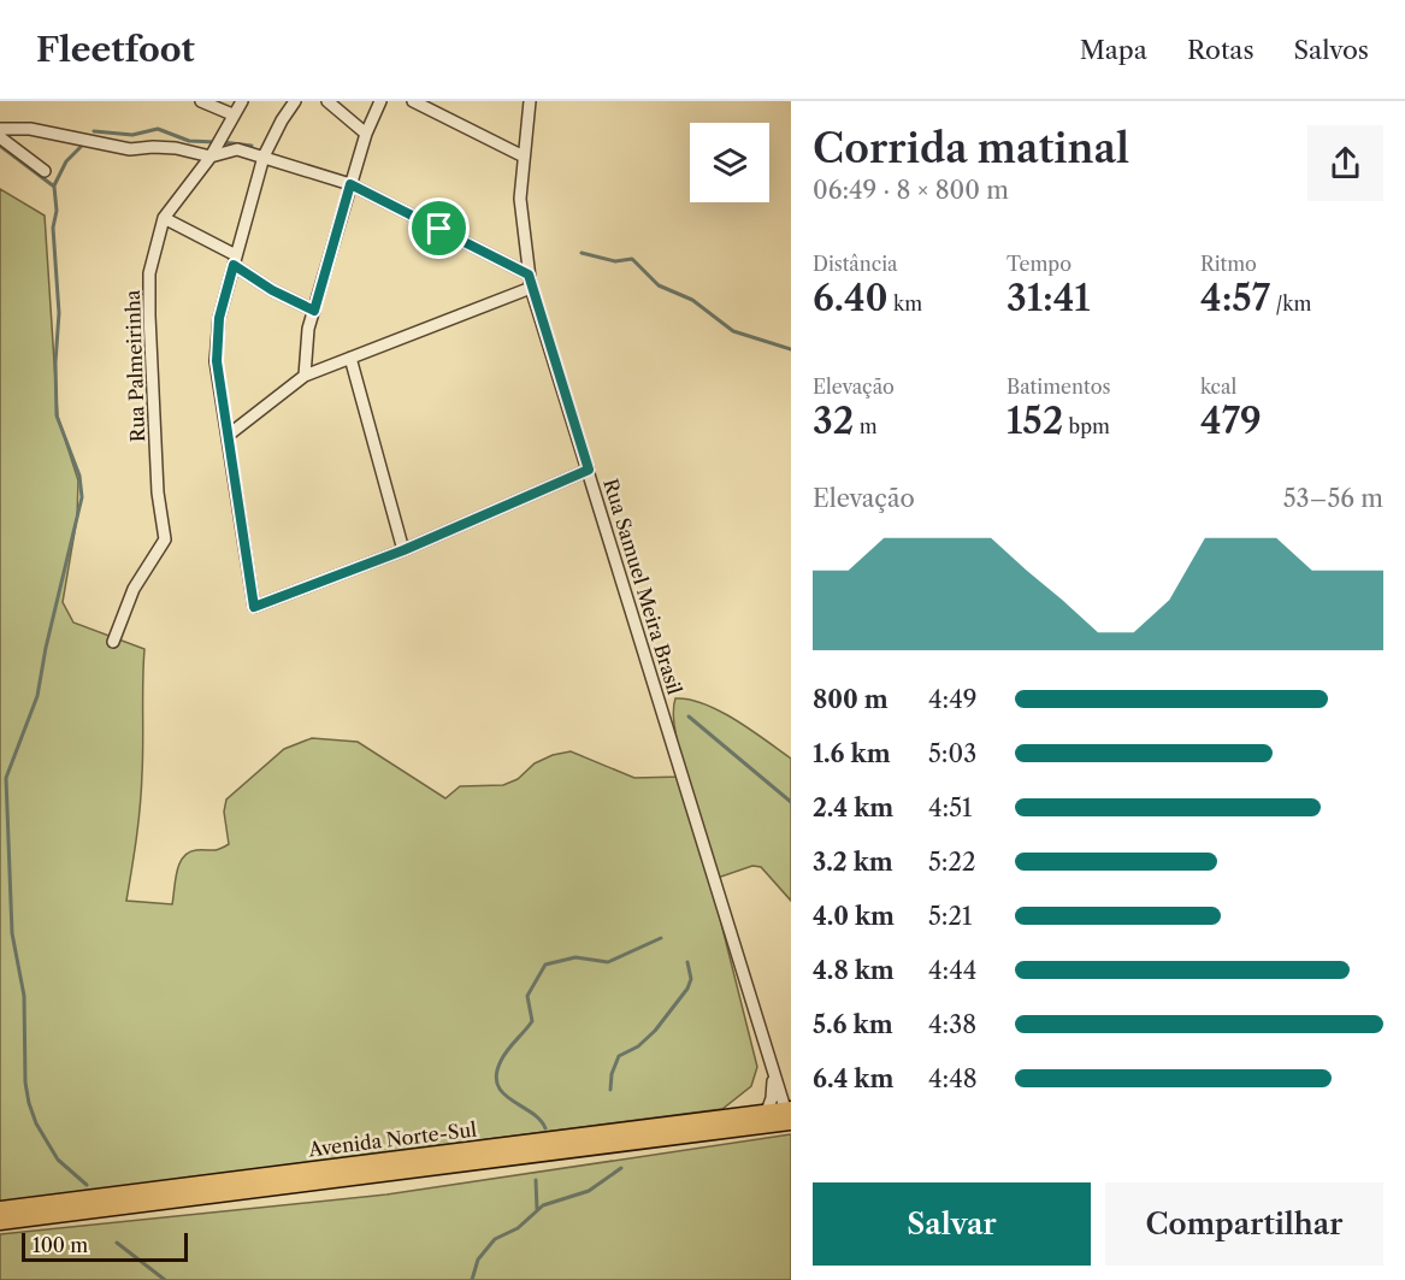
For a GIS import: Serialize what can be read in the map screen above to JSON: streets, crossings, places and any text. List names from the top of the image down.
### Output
{
  "streets": {
    "main road": ["Avenida Norte-Sul"],
    "street": ["Rua Palmeirinha", "Rua Samuel Meira Brasil"]
  },
  "crossings": [
    ["Rua Samuel Meira Brasil", "Avenida Norte-Sul"]
  ],
  "scale_bar": "100 m",
  "page": {
    "header": "Fleetfoot",
    "nav": ["Mapa", "Rotas", "Salvos"],
    "heading": ["Corrida matinal", "06:49 · 8 × 800 m"],
    "stats": [
      ["Distância", "6.40 km"],
      ["Tempo", "31:41"],
      ["Ritmo", "4:57 /km"],
      ["Elevação", "32 m"],
      ["Batimentos", "152 bpm"],
      ["kcal", "479"]
    ],
    "chart": ["Elevação", "53–56 m"],
    "list": [
      {
        "name": "800 m",
        "note": "4:49"
      },
      {
        "name": "1.6 km",
        "note": "5:03"
      },
      {
        "name": "2.4 km",
        "note": "4:51"
      },
      {
        "name": "3.2 km",
        "note": "5:22"
      },
      {
        "name": "4.0 km",
        "note": "5:21"
      },
      {
        "name": "4.8 km",
        "note": "4:44"
      },
      {
        "name": "5.6 km",
        "note": "4:38"
      },
      {
        "name": "6.4 km",
        "note": "4:48"
      }
    ],
    "buttons": ["Salvar", "Compartilhar"],
    "scale": "100 m"
  }
}
